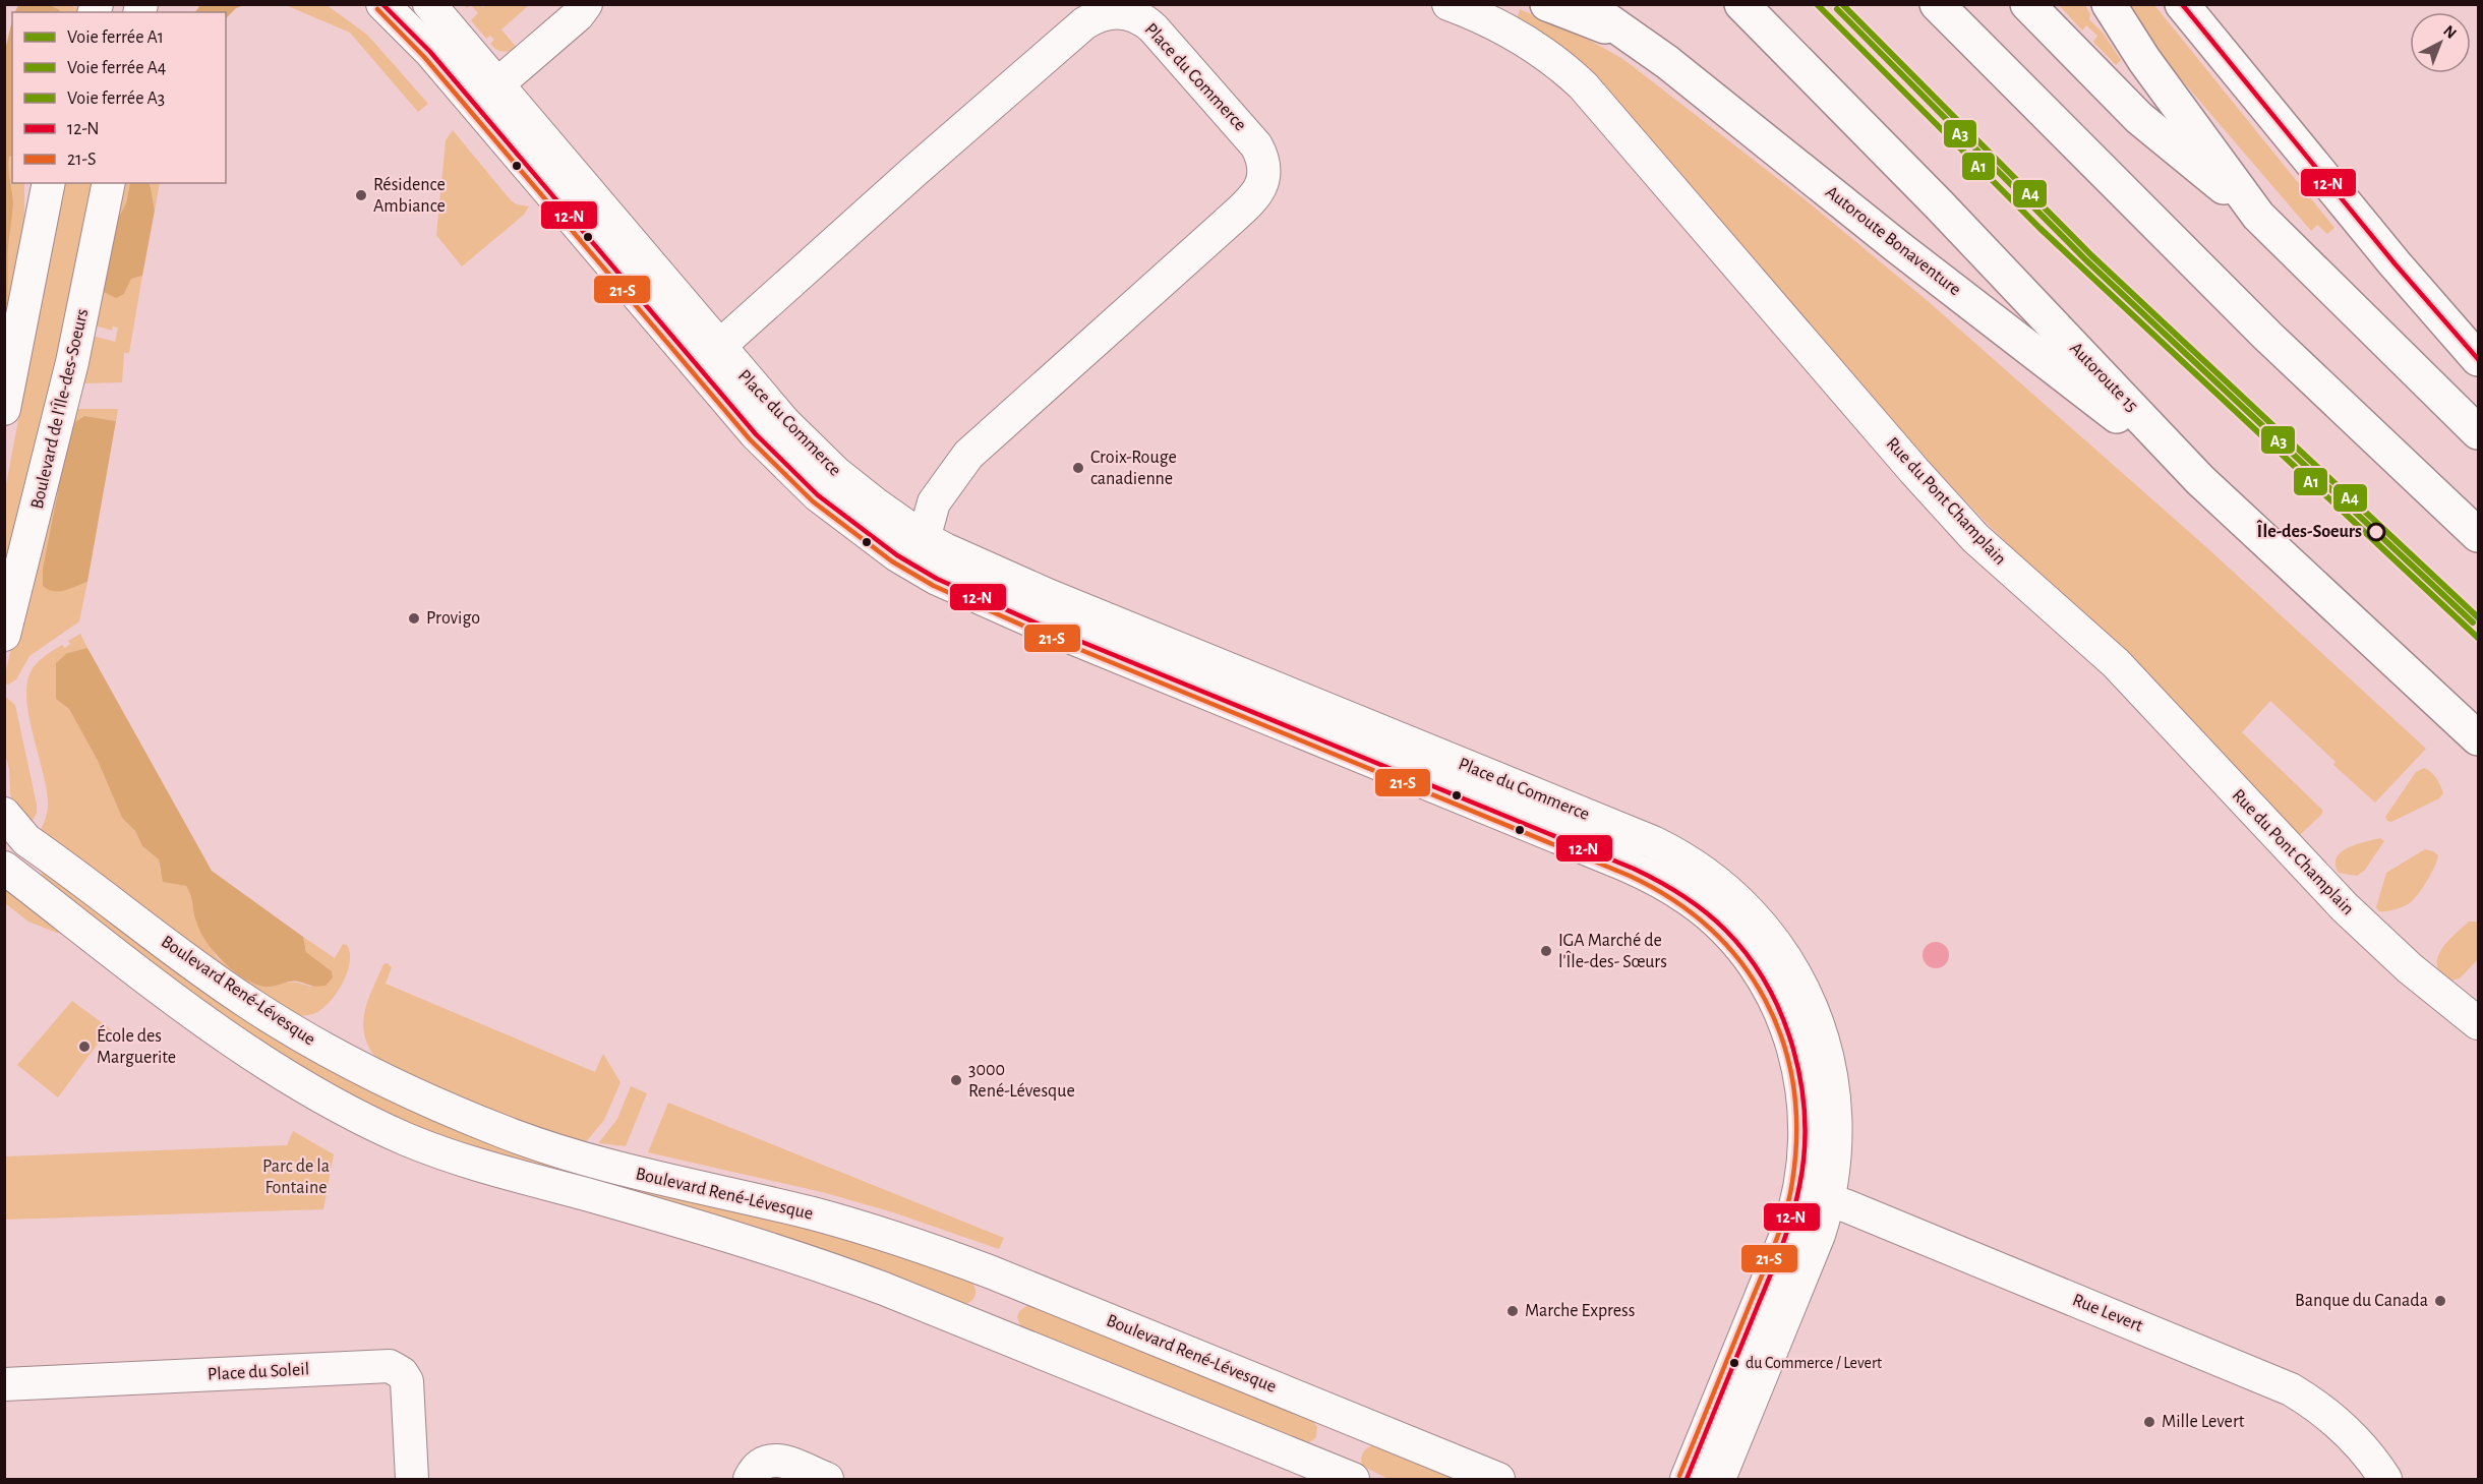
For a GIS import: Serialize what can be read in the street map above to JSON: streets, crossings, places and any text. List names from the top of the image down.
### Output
{
  "streets": {
    "highway": ["Autoroute Bonaventure", "Autoroute 15"],
    "street": [
      "Place du Commerce",
      "Boulevard de l'Île-des-Soeurs",
      "Rue du Pont Champlain",
      "Boulevard René-Lévesque",
      "Rue Levert",
      "Place du Soleil"
    ]
  },
  "crossings": [
    ["Place du Commerce", "Rue Levert"],
    ["Autoroute Bonaventure", "Autoroute 15"]
  ],
  "parks": ["Parc de la Fontaine"],
  "places": [
    "Résidence Ambiance",
    "Croix-Rouge canadienne",
    "Île-des-Soeurs",
    "Provigo",
    "IGA Marché de l'Île-des- Sœurs",
    "École des Marguerite",
    "3000 René-Lévesque",
    "Banque du Canada",
    "Marche Express",
    "du Commerce / Levert",
    "Mille Levert"
  ],
  "lines": [
    "rail line A1",
    "rail line A4",
    "transit line 12-N",
    "rail line A3",
    "transit line 21-S"
  ],
  "legend": [
    "Voie ferrée A1",
    "Voie ferrée A4",
    "Voie ferrée A3",
    "12-N",
    "21-S"
  ],
  "north": "top right"
}
